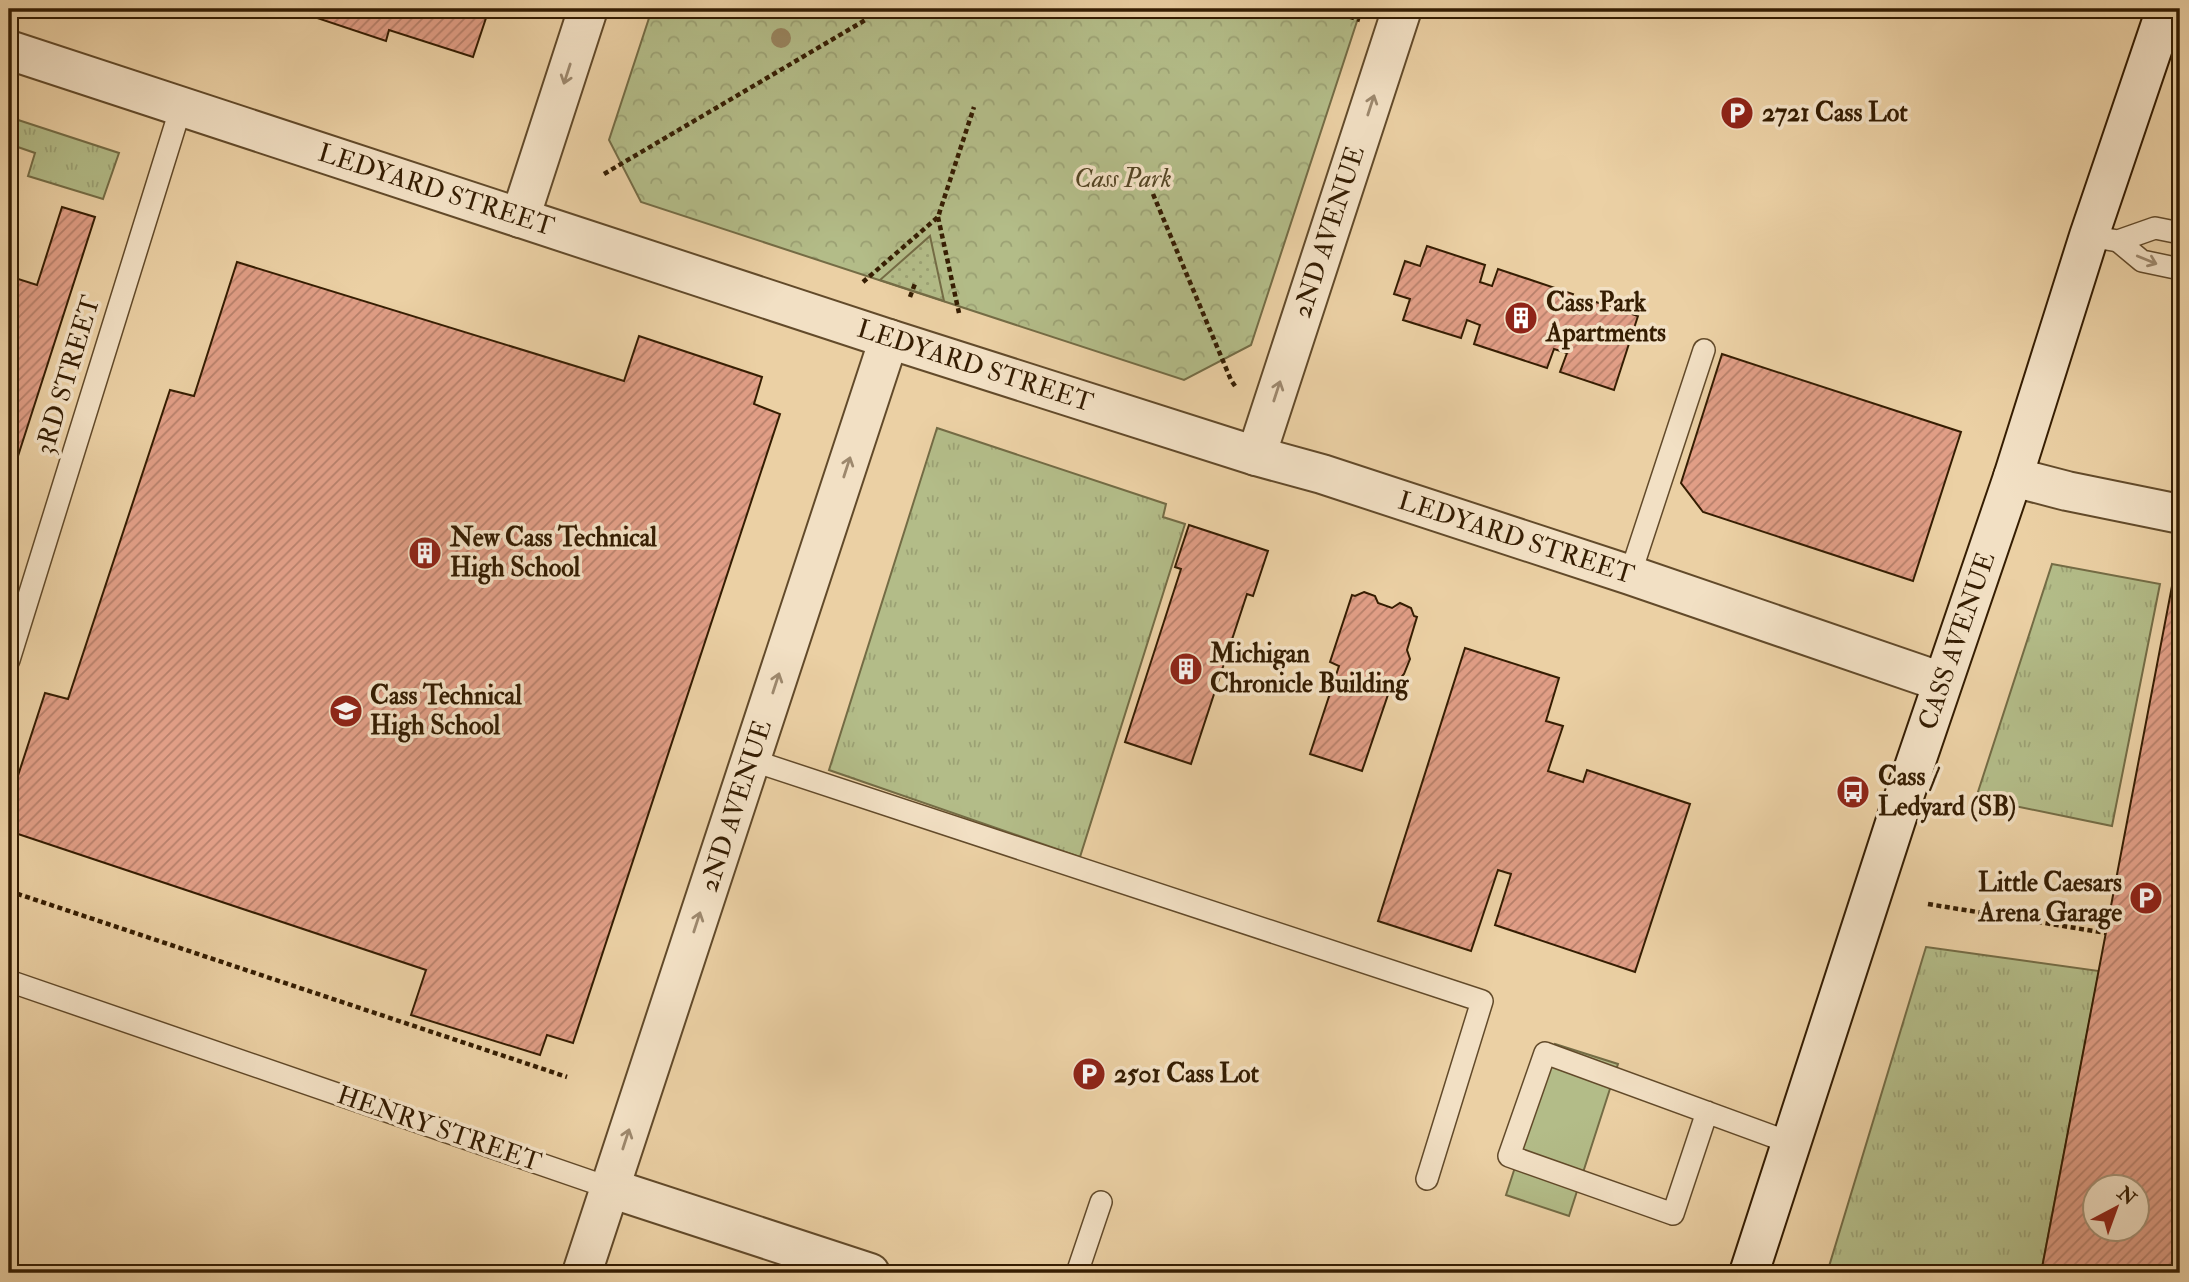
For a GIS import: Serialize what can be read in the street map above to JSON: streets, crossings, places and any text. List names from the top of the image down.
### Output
{
  "streets": {
    "street": [
      "LEDYARD STREET",
      "2ND AVENUE",
      "CASS AVENUE",
      "HENRY STREET"
    ],
    "lane": ["3RD STREET"]
  },
  "crossings": [
    ["LEDYARD STREET", "2ND AVENUE"],
    ["LEDYARD STREET", "3RD STREET"],
    ["LEDYARD STREET", "CASS AVENUE"],
    ["2ND AVENUE", "HENRY STREET"]
  ],
  "one_way": ["2ND AVENUE"],
  "parks": ["Cass Park"],
  "places": {
    "parking": ["2721 Cass Lot", "Little Caesars Arena Garage", "2501 Cass Lot"],
    "building": ["Cass Park Apartments", "New Cass Technical High School", "Michigan Chronicle Building"],
    "school or university": ["Cass Technical High School"],
    "bus stop": ["Cass / Ledyard (SB)"]
  },
  "north": "top right"
}
